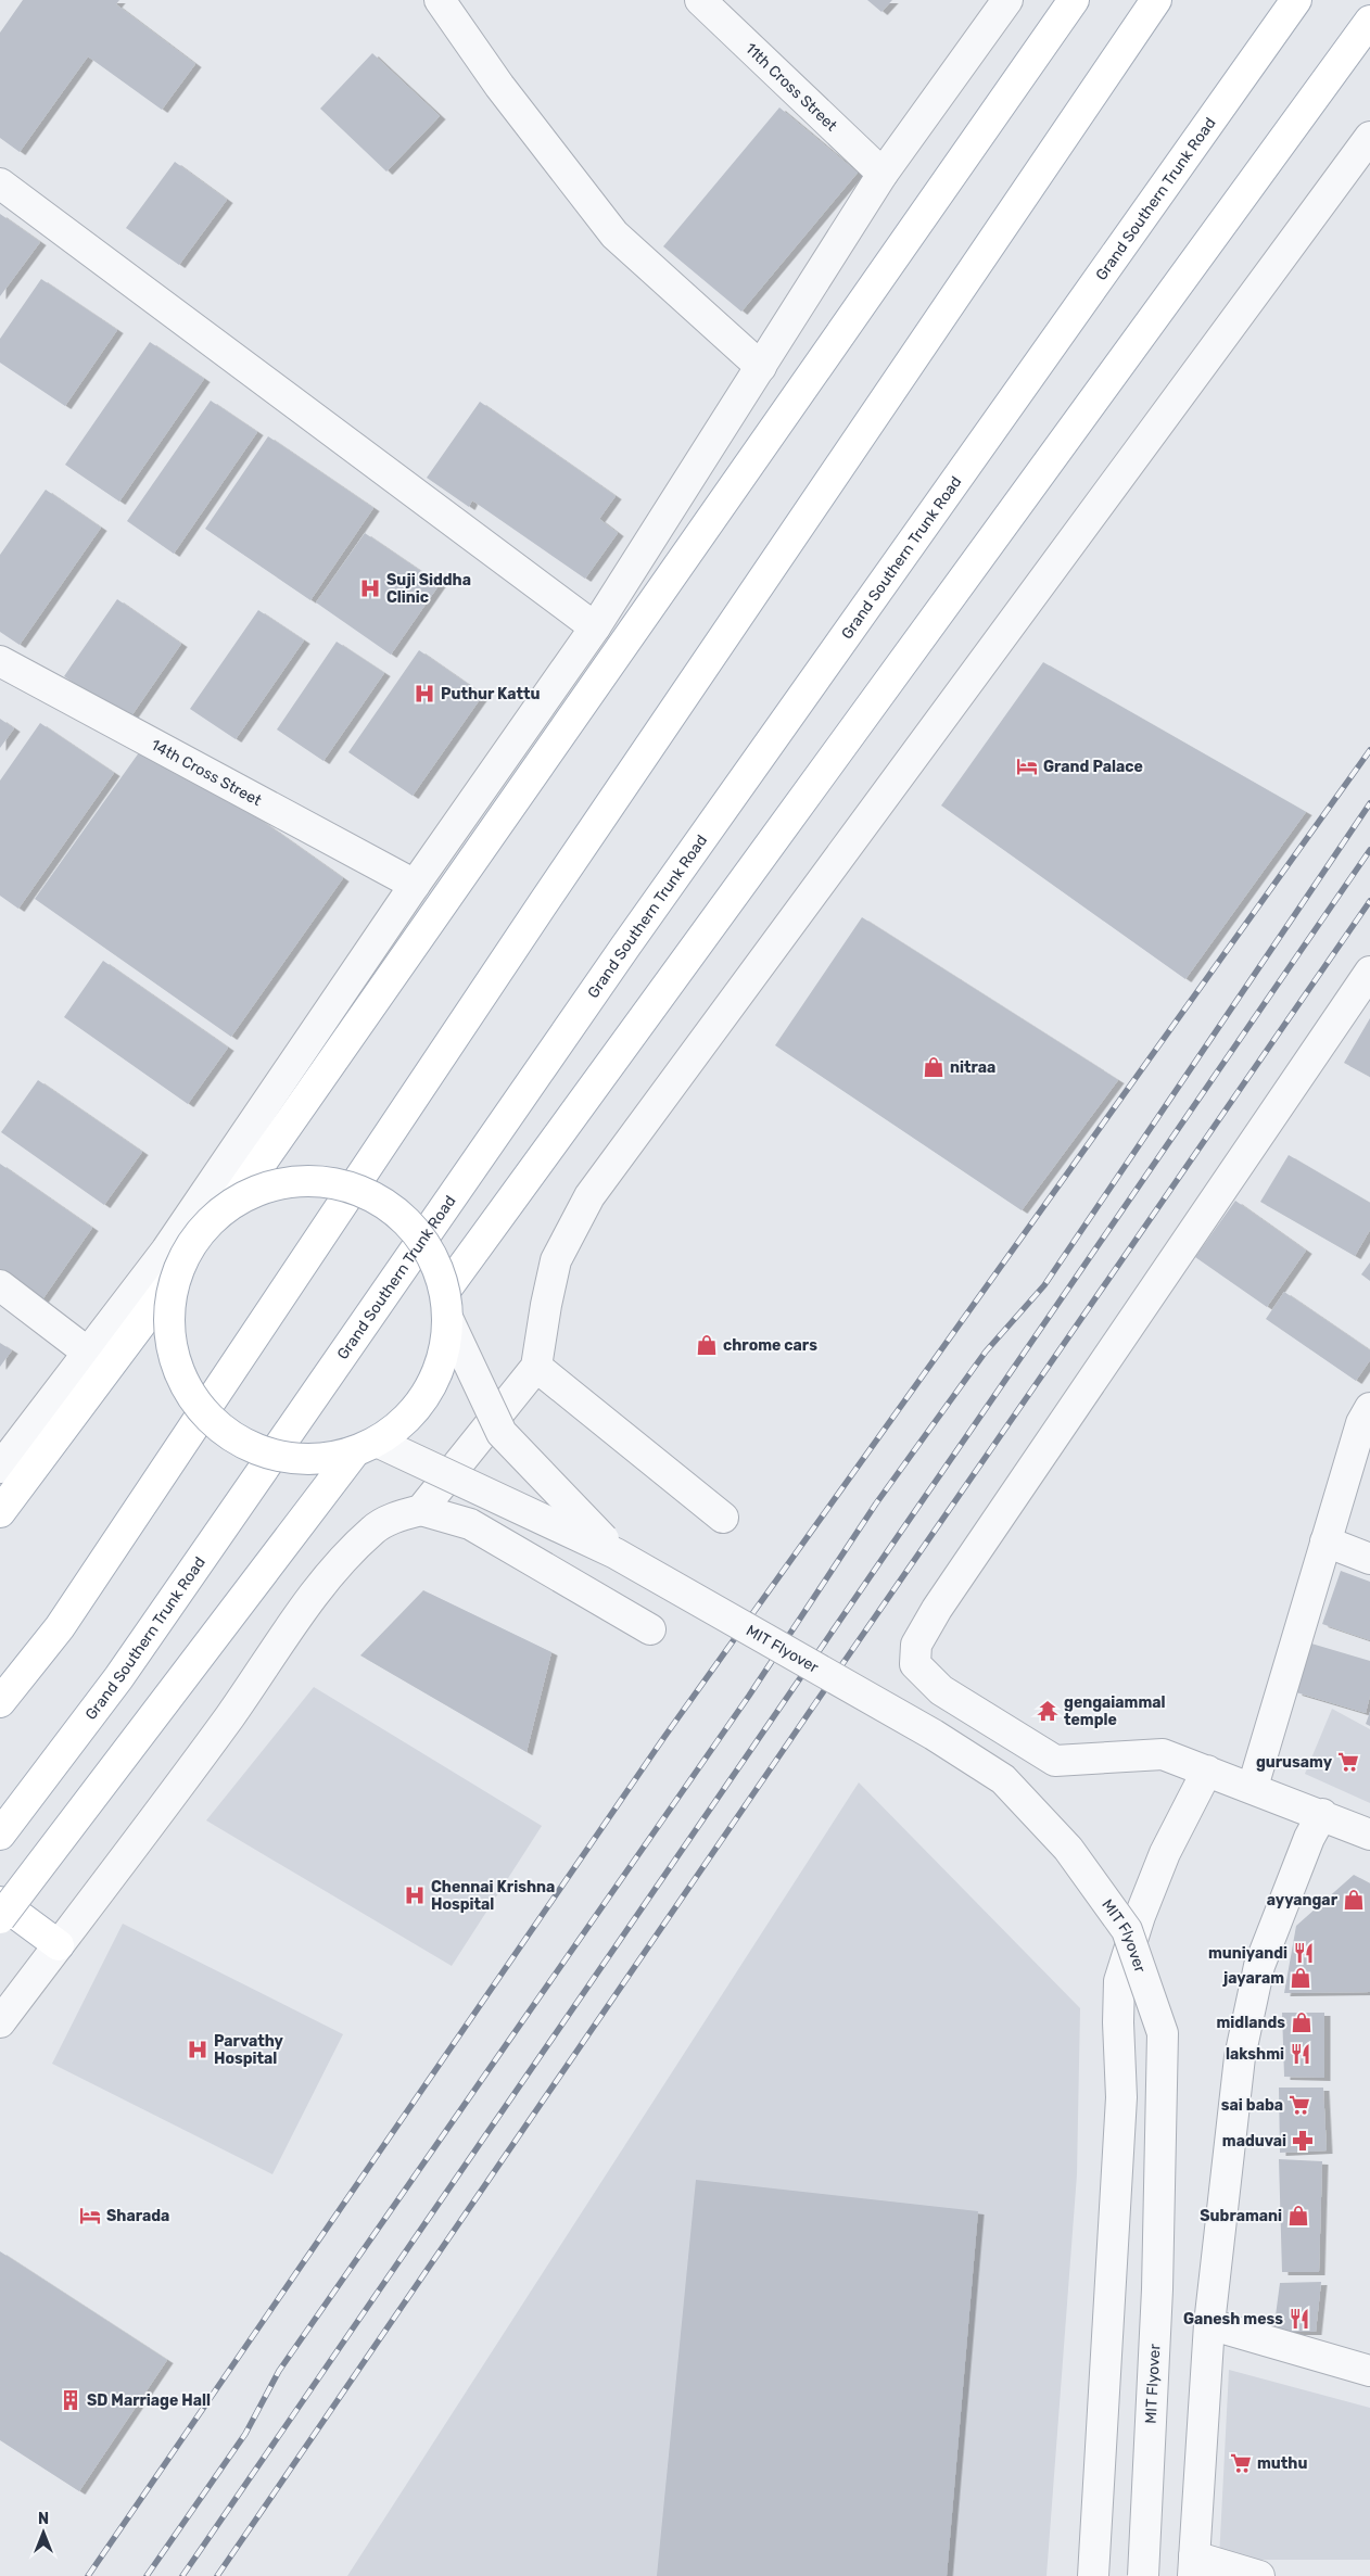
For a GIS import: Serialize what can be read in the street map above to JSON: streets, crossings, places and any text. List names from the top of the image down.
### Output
{
  "streets": {
    "main road": ["Grand Southern Trunk Road"],
    "street": ["11th Cross Street", "14th Cross Street", "MIT Flyover"]
  },
  "places": {
    "hospital": [
      "Suji Siddha Clinic",
      "Puthur Kattu",
      "Chennai Krishna Hospital",
      "Parvathy Hospital"
    ],
    "hotel": ["Grand Palace", "Sharada"],
    "shop": [
      "nitraa",
      "chrome cars",
      "ayyangar",
      "jayaram",
      "midlands",
      "Subramani"
    ],
    "temple": ["gengaiammal temple"],
    "supermarket": ["gurusamy", "sai baba", "muthu"],
    "restaurant": ["muniyandi", "lakshmi", "Ganesh mess"],
    "pharmacy": ["maduvai"],
    "building": ["SD Marriage Hall"]
  },
  "north": "top"
}
